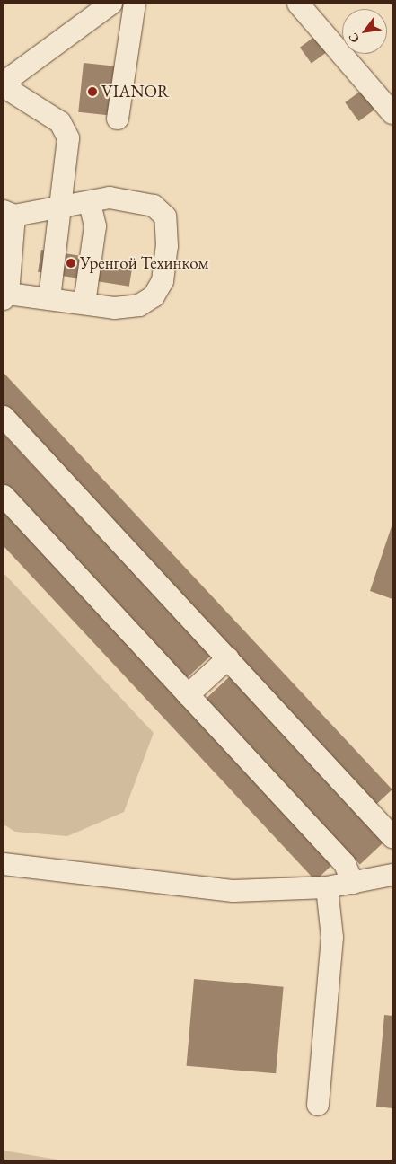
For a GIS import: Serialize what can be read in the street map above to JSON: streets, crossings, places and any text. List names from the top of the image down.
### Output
{
  "places": ["VIANOR", "Уренгой Техинком"],
  "north": "bottom left"
}
